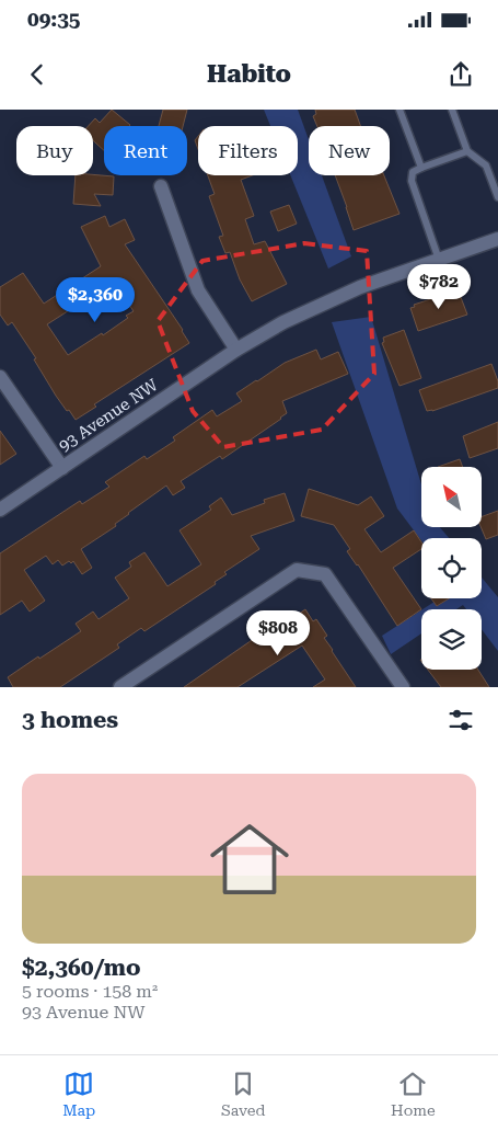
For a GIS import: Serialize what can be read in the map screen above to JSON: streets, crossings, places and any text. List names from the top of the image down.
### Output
{
  "streets": {
    "street": ["93 Avenue NW"]
  },
  "north": "top left",
  "page": {
    "status": "09:35",
    "header": "Habito",
    "chip": [
      "Buy",
      "Rent",
      "Filters",
      "New"
    ],
    "price": ["$782", "$2,360", "$808"],
    "heading": "3 homes",
    "list": [
      {
        "name": "$2,360/mo",
        "note": "5 rooms · 158 m² · 93 Avenue NW"
      }
    ],
    "tabs": ["Map", "Saved", "Home"]
  }
}
